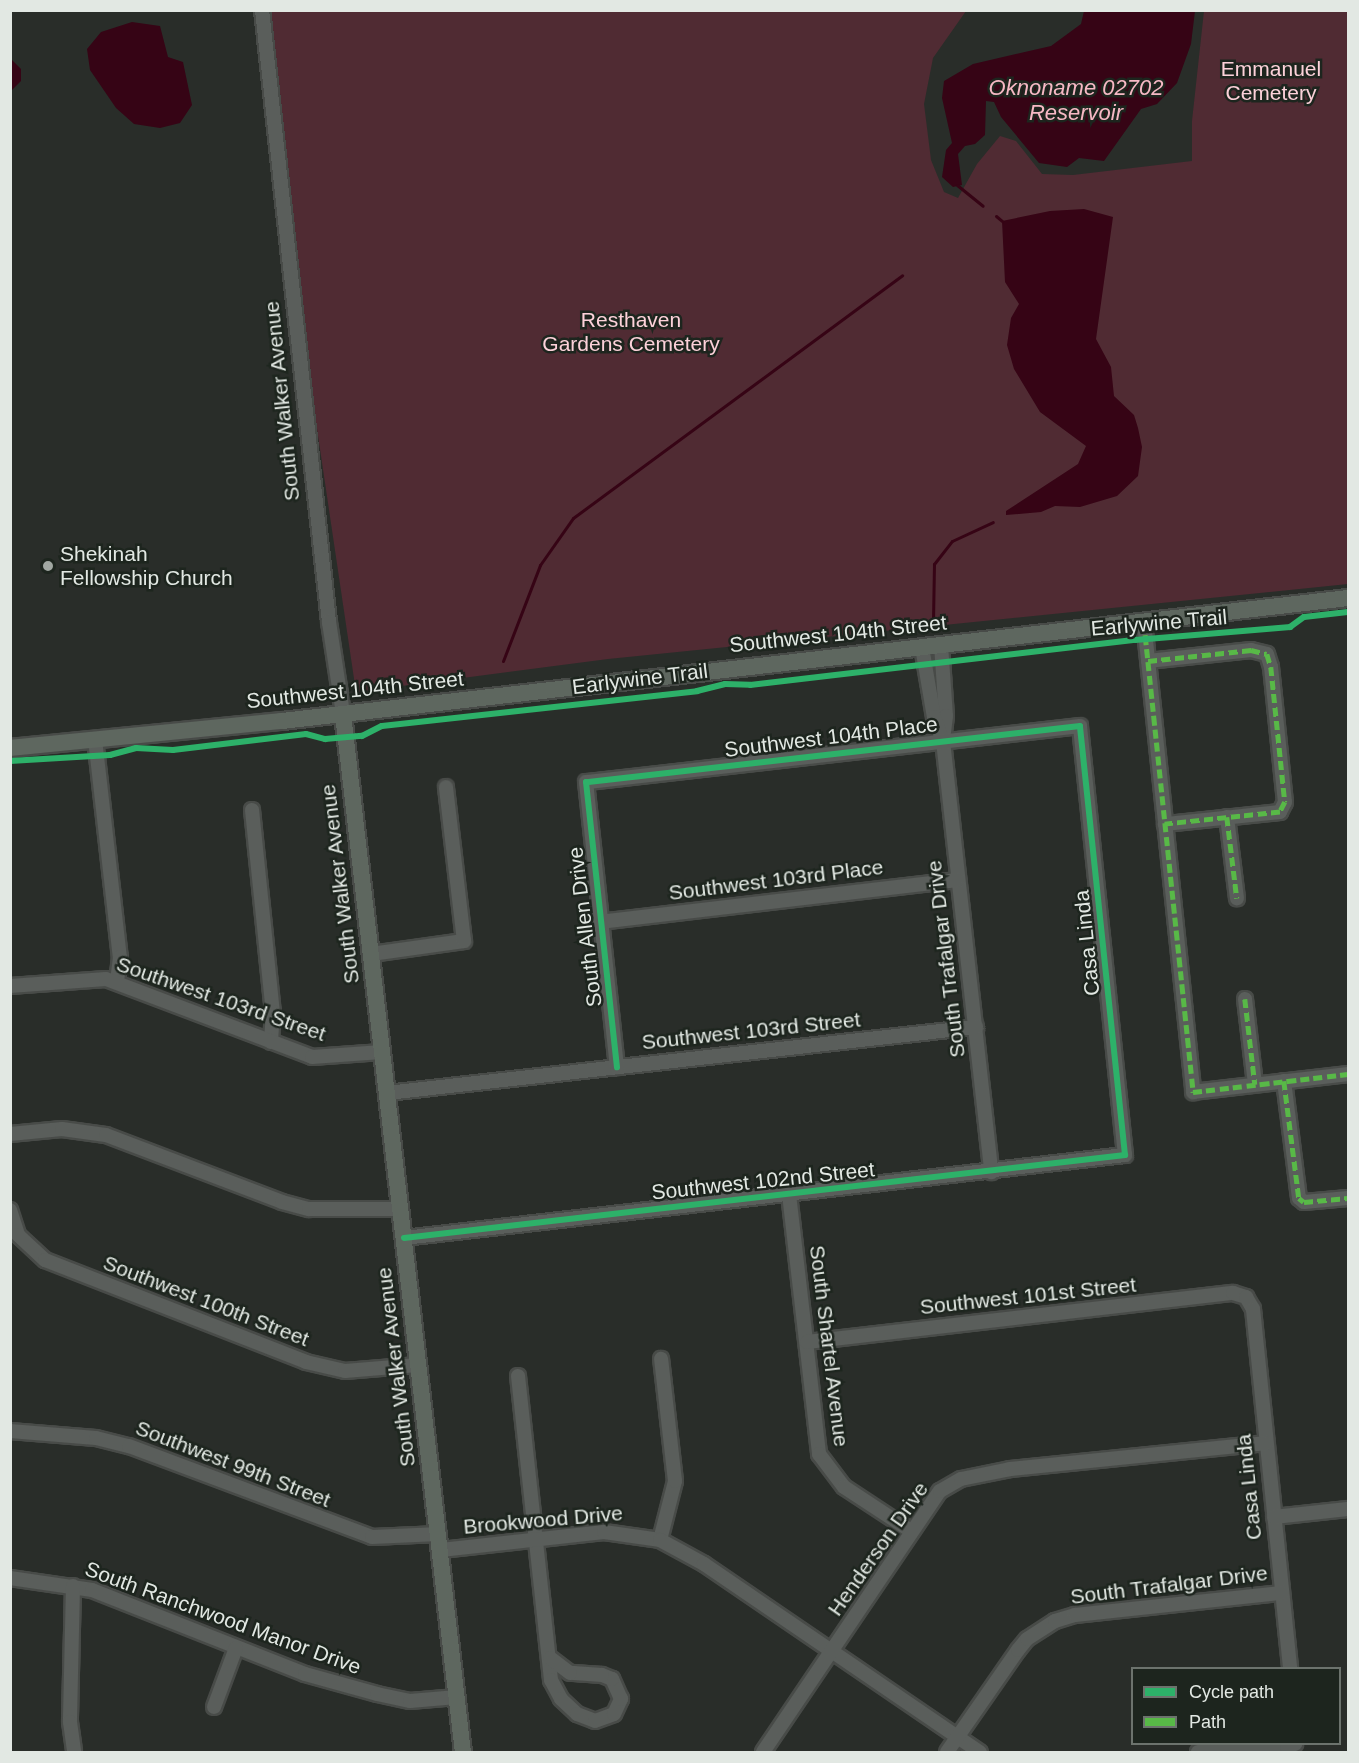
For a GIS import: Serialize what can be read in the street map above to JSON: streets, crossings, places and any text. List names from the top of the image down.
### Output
{
  "streets": {
    "main road": ["South Walker Avenue", "Southwest 104th Street"],
    "street": [
      "Southwest 104th Place",
      "Southwest 103rd Place",
      "South Allen Drive",
      "Casa Linda",
      "South Trafalgar Drive",
      "Southwest 103rd Street",
      "Southwest 102nd Street",
      "Southwest 101st Street",
      "Southwest 100th Street",
      "South Shartel Avenue",
      "Southwest 99th Street",
      "Brookwood Drive",
      "Henderson Drive",
      "South Ranchwood Manor Drive"
    ],
    "cycle path": ["Earlywine Trail"]
  },
  "crossings": [
    ["South Walker Avenue", "Southwest 104th Street"],
    ["South Walker Avenue", "Southwest 103rd Street"],
    ["South Walker Avenue", "Southwest 102nd Street"],
    ["South Walker Avenue", "Southwest 100th Street"],
    ["South Walker Avenue", "Southwest 99th Street"],
    ["South Walker Avenue", "Brookwood Drive"],
    ["South Walker Avenue", "South Ranchwood Manor Drive"],
    ["Southwest 104th Street", "South Trafalgar Drive"],
    ["Southwest 104th Place", "South Allen Drive"],
    ["Southwest 104th Place", "Casa Linda"],
    ["Southwest 104th Place", "South Trafalgar Drive"],
    ["Southwest 103rd Place", "South Allen Drive"],
    ["Southwest 103rd Place", "South Trafalgar Drive"],
    ["South Allen Drive", "Southwest 103rd Street"],
    ["Casa Linda", "South Trafalgar Drive"],
    ["Casa Linda", "Southwest 102nd Street"],
    ["Casa Linda", "Southwest 101st Street"],
    ["Casa Linda", "Henderson Drive"],
    ["South Trafalgar Drive", "Southwest 103rd Street"],
    ["South Trafalgar Drive", "Southwest 102nd Street"],
    ["South Trafalgar Drive", "Brookwood Drive"],
    ["Southwest 102nd Street", "South Shartel Avenue"],
    ["Southwest 101st Street", "South Shartel Avenue"],
    ["South Shartel Avenue", "Henderson Drive"],
    ["Southwest 99th Street", "Brookwood Drive"],
    ["Brookwood Drive", "Henderson Drive"]
  ],
  "water": ["Oknoname 02702 Reservoir"],
  "parks": ["Emmanuel Cemetery", "Resthaven Gardens Cemetery"],
  "places": ["Shekinah Fellowship Church"],
  "legend": ["Cycle path", "Path"]
}
